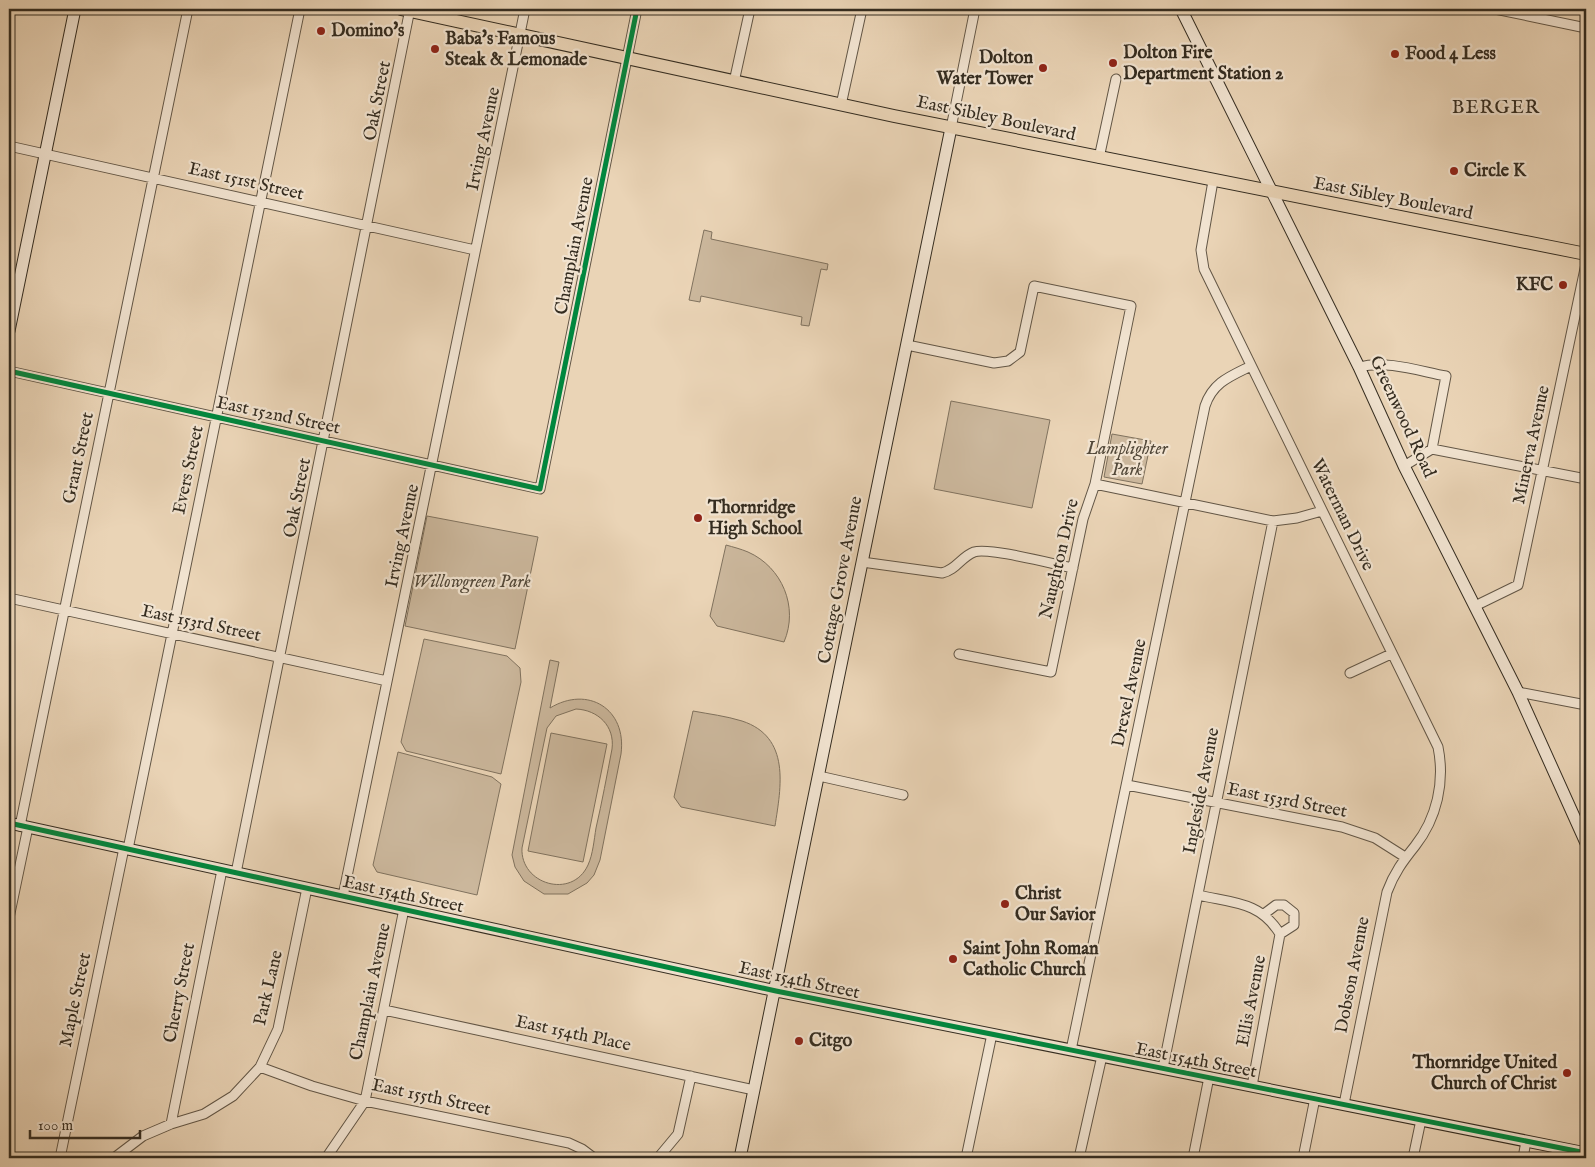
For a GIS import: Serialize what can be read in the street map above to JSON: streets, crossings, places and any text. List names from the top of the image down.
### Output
{
  "streets": {
    "main road": ["East Sibley Boulevard"],
    "street": [
      "Oak Street",
      "Irving Avenue",
      "East 151st Street",
      "Champlain Avenue",
      "East 152nd Street",
      "Greenwood Road",
      "Minerva Avenue",
      "Grant Street",
      "Evers Street",
      "Waterman Drive",
      "Naughton Drive",
      "Cottage Grove Avenue",
      "East 153rd Street",
      "Drexel Avenue",
      "Ingleside Avenue",
      "East 154th Street",
      "Dobson Avenue",
      "Park Lane",
      "Cherry Street",
      "Maple Street",
      "Ellis Avenue",
      "East 154th Place",
      "East 155th Street"
    ]
  },
  "crossings": [
    ["Oak Street", "East Sibley Boulevard"],
    ["Oak Street", "East 151st Street"],
    ["Oak Street", "East 152nd Street"],
    ["Oak Street", "East 153rd Street"],
    ["Oak Street", "East 154th Street"],
    ["East Sibley Boulevard", "Irving Avenue"],
    ["East Sibley Boulevard", "Champlain Avenue"],
    ["East Sibley Boulevard", "Greenwood Road"],
    ["East Sibley Boulevard", "Waterman Drive"],
    ["East Sibley Boulevard", "Cottage Grove Avenue"],
    ["Irving Avenue", "East 151st Street"],
    ["Irving Avenue", "East 152nd Street"],
    ["Irving Avenue", "East 153rd Street"],
    ["Irving Avenue", "East 154th Street"],
    ["East 151st Street", "Grant Street"],
    ["East 151st Street", "Evers Street"],
    ["Champlain Avenue", "East 152nd Street"],
    ["Champlain Avenue", "East 154th Street"],
    ["Champlain Avenue", "East 154th Place"],
    ["Champlain Avenue", "East 155th Street"],
    ["East 152nd Street", "Grant Street"],
    ["East 152nd Street", "Evers Street"],
    ["Greenwood Road", "Minerva Avenue"],
    ["Grant Street", "East 153rd Street"],
    ["Grant Street", "East 154th Street"],
    ["Evers Street", "East 153rd Street"],
    ["Evers Street", "East 154th Street"],
    ["Evers Street", "Maple Street"],
    ["Waterman Drive", "East 153rd Street"],
    ["Waterman Drive", "Drexel Avenue"],
    ["Waterman Drive", "Dobson Avenue"],
    ["Naughton Drive", "Cottage Grove Avenue"],
    ["Cottage Grove Avenue", "East 154th Street"],
    ["Cottage Grove Avenue", "East 154th Place"],
    ["East 153rd Street", "Drexel Avenue"],
    ["East 153rd Street", "Ingleside Avenue"],
    ["East 153rd Street", "Dobson Avenue"],
    ["Drexel Avenue", "East 154th Street"],
    ["Ingleside Avenue", "East 154th Street"],
    ["East 154th Street", "Dobson Avenue"],
    ["East 154th Street", "Park Lane"],
    ["East 154th Street", "Cherry Street"],
    ["East 154th Street", "Maple Street"],
    ["East 154th Street", "Ellis Avenue"],
    ["Park Lane", "Cherry Street"],
    ["Park Lane", "East 155th Street"]
  ],
  "districts": ["BERGER"],
  "parks": ["Lamplighter Park", "Willowgreen Park"],
  "places": [
    "Domino's",
    "Baba's Famous Steak & Lemonade",
    "Food 4 Less",
    "Dolton Fire Department Station 2",
    "Dolton Water Tower",
    "Circle K",
    "KFC",
    "Thornridge High School",
    "Christ Our Savior",
    "Saint John Roman Catholic Church",
    "Citgo",
    "Thornridge United Church of Christ"
  ],
  "scale_bar": "100 m"
}
